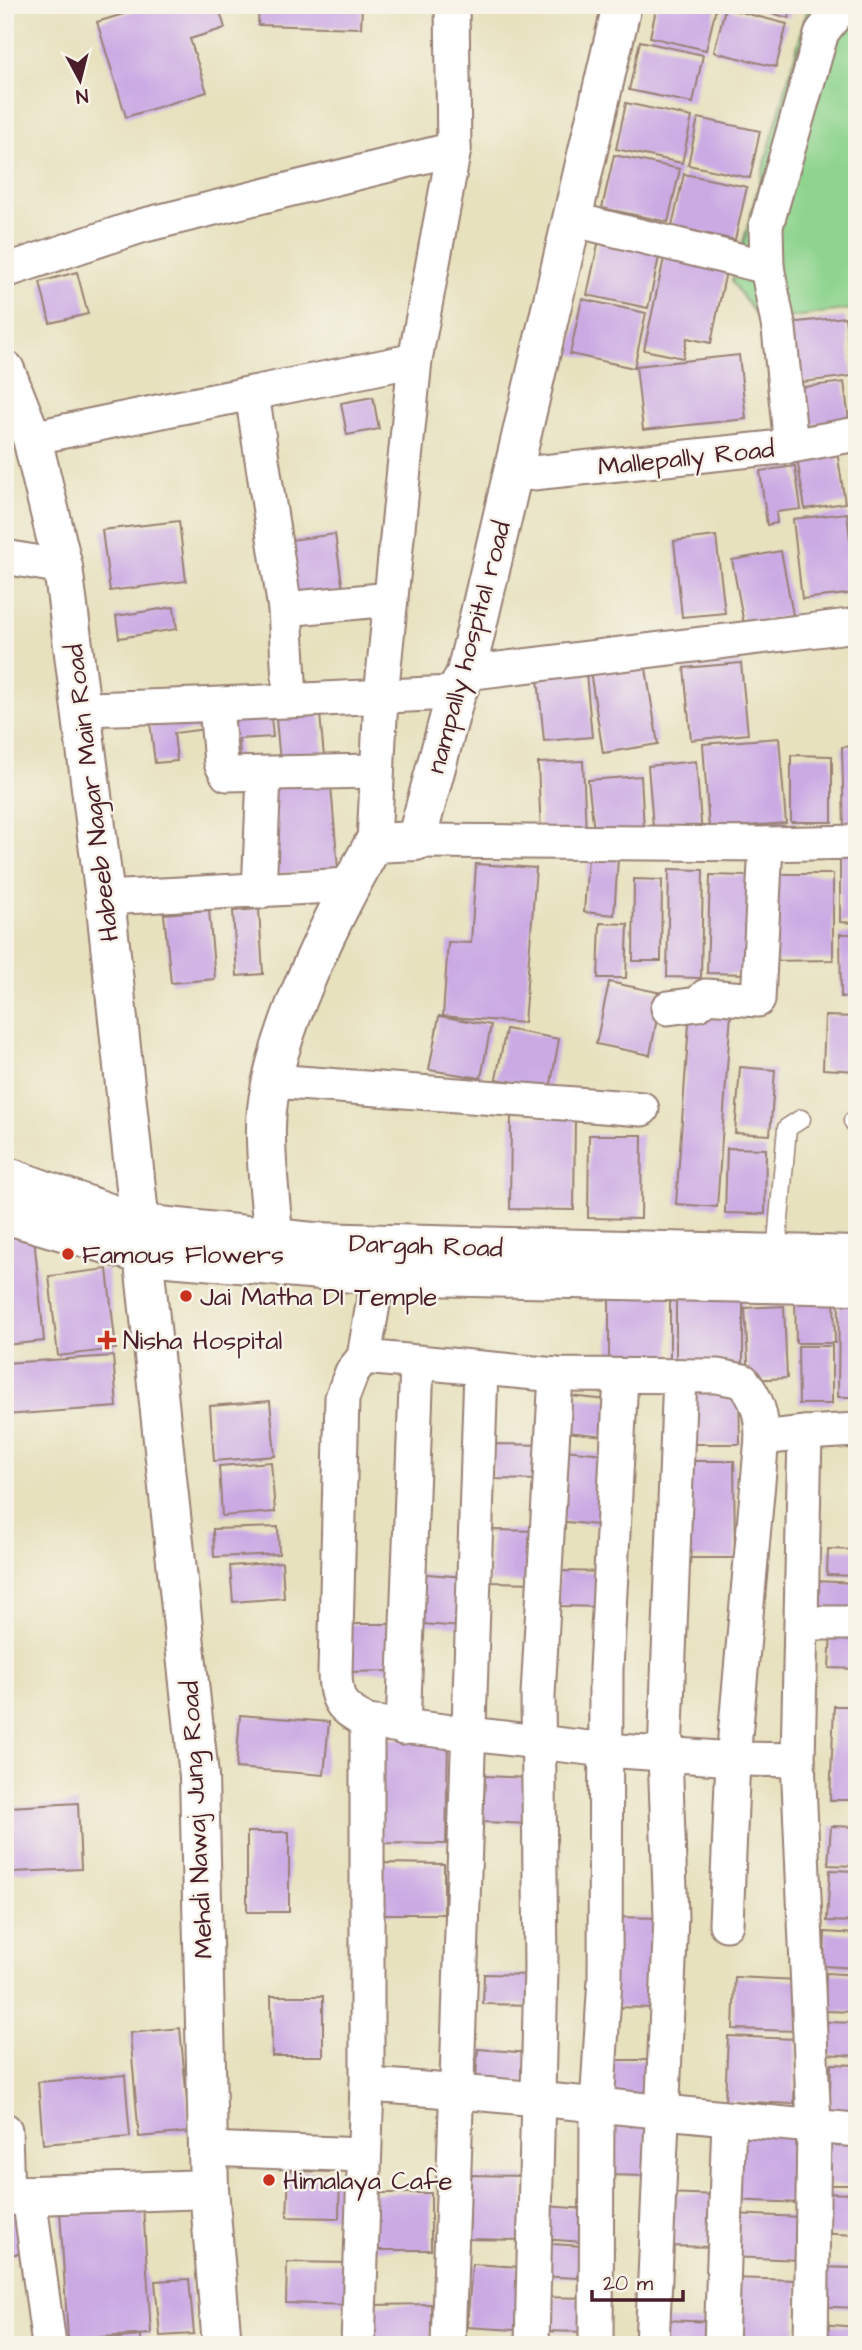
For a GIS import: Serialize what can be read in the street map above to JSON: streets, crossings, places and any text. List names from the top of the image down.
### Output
{
  "streets": {
    "main road": [
      "nampally hospital road",
      "Habeeb Nagar Main Road",
      "Dargah Road",
      "Mehdi Nawaj Jung Road"
    ],
    "street": ["Mallepally Road"]
  },
  "crossings": [
    ["Mallepally Road", "nampally hospital road"],
    ["Habeeb Nagar Main Road", "Dargah Road"],
    ["Habeeb Nagar Main Road", "Mehdi Nawaj Jung Road"],
    ["Dargah Road", "Mehdi Nawaj Jung Road"]
  ],
  "places": {
    "other": ["Famous Flowers", "Jai Matha DI Temple", "Himalaya Cafe"],
    "health": ["Nisha Hospital"]
  },
  "scale_bar": "20 m",
  "north": "bottom"
}
